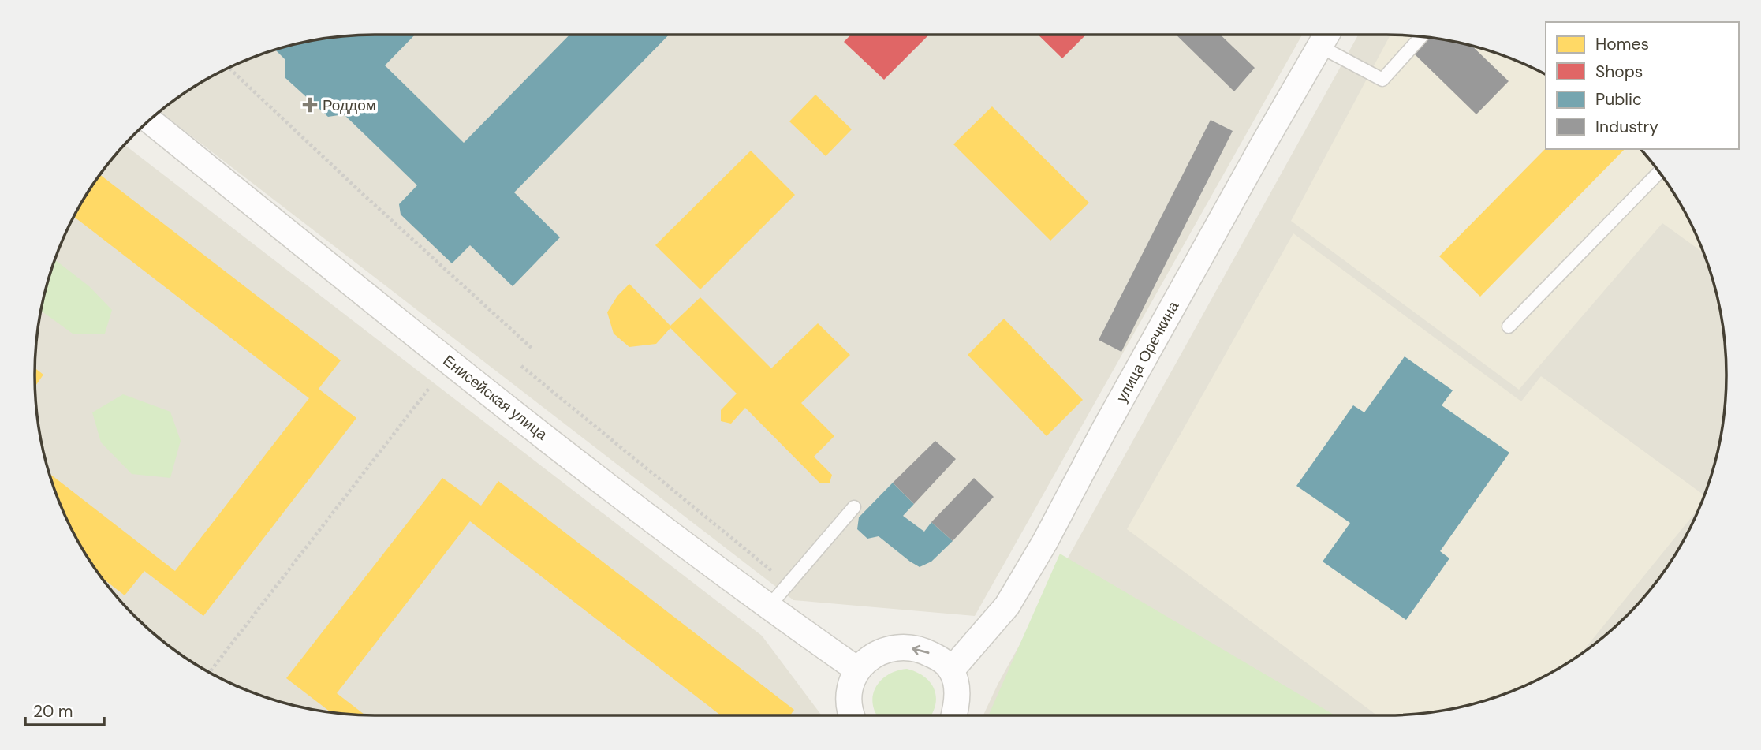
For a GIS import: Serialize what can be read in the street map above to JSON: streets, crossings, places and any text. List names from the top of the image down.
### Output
{
  "streets": {
    "street": ["улица Оречкина", "Енисейская улица"]
  },
  "places": {
    "health": ["Роддом"]
  },
  "legend": [
    "Homes",
    "Shops",
    "Public",
    "Industry"
  ],
  "scale_bar": "20 m"
}
